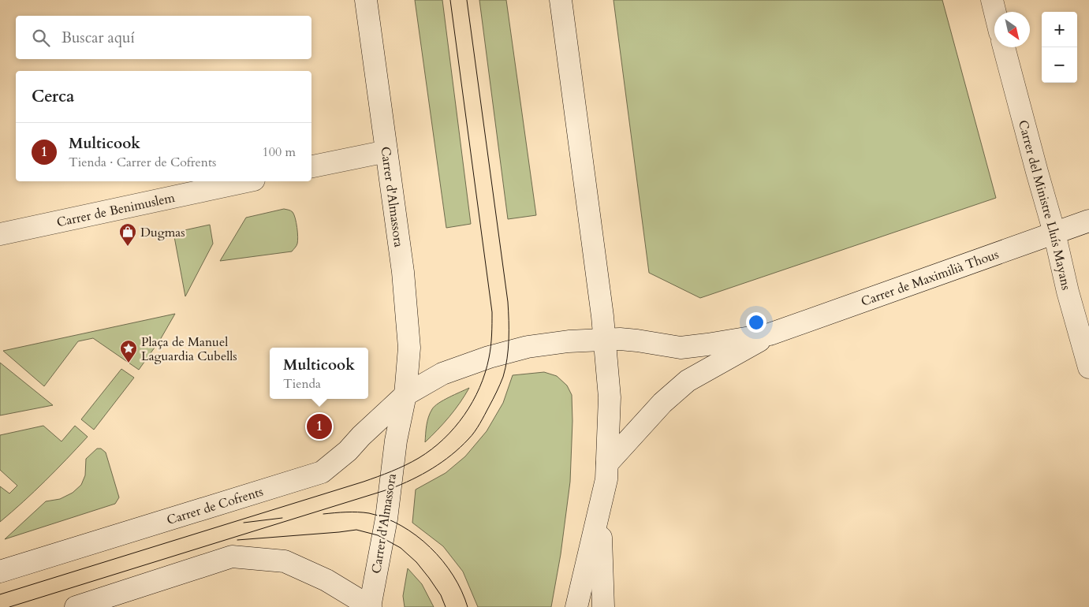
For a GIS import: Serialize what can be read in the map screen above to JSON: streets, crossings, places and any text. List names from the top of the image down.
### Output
{
  "streets": {
    "street": [
      "Carrer d'Almassora",
      "Carrer del Ministre Lluís Mayans",
      "Carrer de Benimuslem",
      "Carrer de Maximilià Thous",
      "Carrer de Cofrents"
    ]
  },
  "crossings": [
    ["Carrer d'Almassora", "Carrer de Cofrents"],
    ["Carrer del Ministre Lluís Mayans", "Carrer de Maximilià Thous"]
  ],
  "places": {
    "shop": ["Dugmas"],
    "place": ["Plaça de Manuel Laguardia Cubells"]
  },
  "north": "bottom right",
  "page": {
    "map_buttons": ["+", "−"],
    "search": "Buscar aquí",
    "heading": "Cerca",
    "list": [
      {
        "mark": "1",
        "name": "Multicook",
        "note": "Tienda · Carrer de Cofrents",
        "value": "100 m"
      }
    ],
    "popup": ["Multicook", "Tienda"],
    "pins": "1"
  }
}
